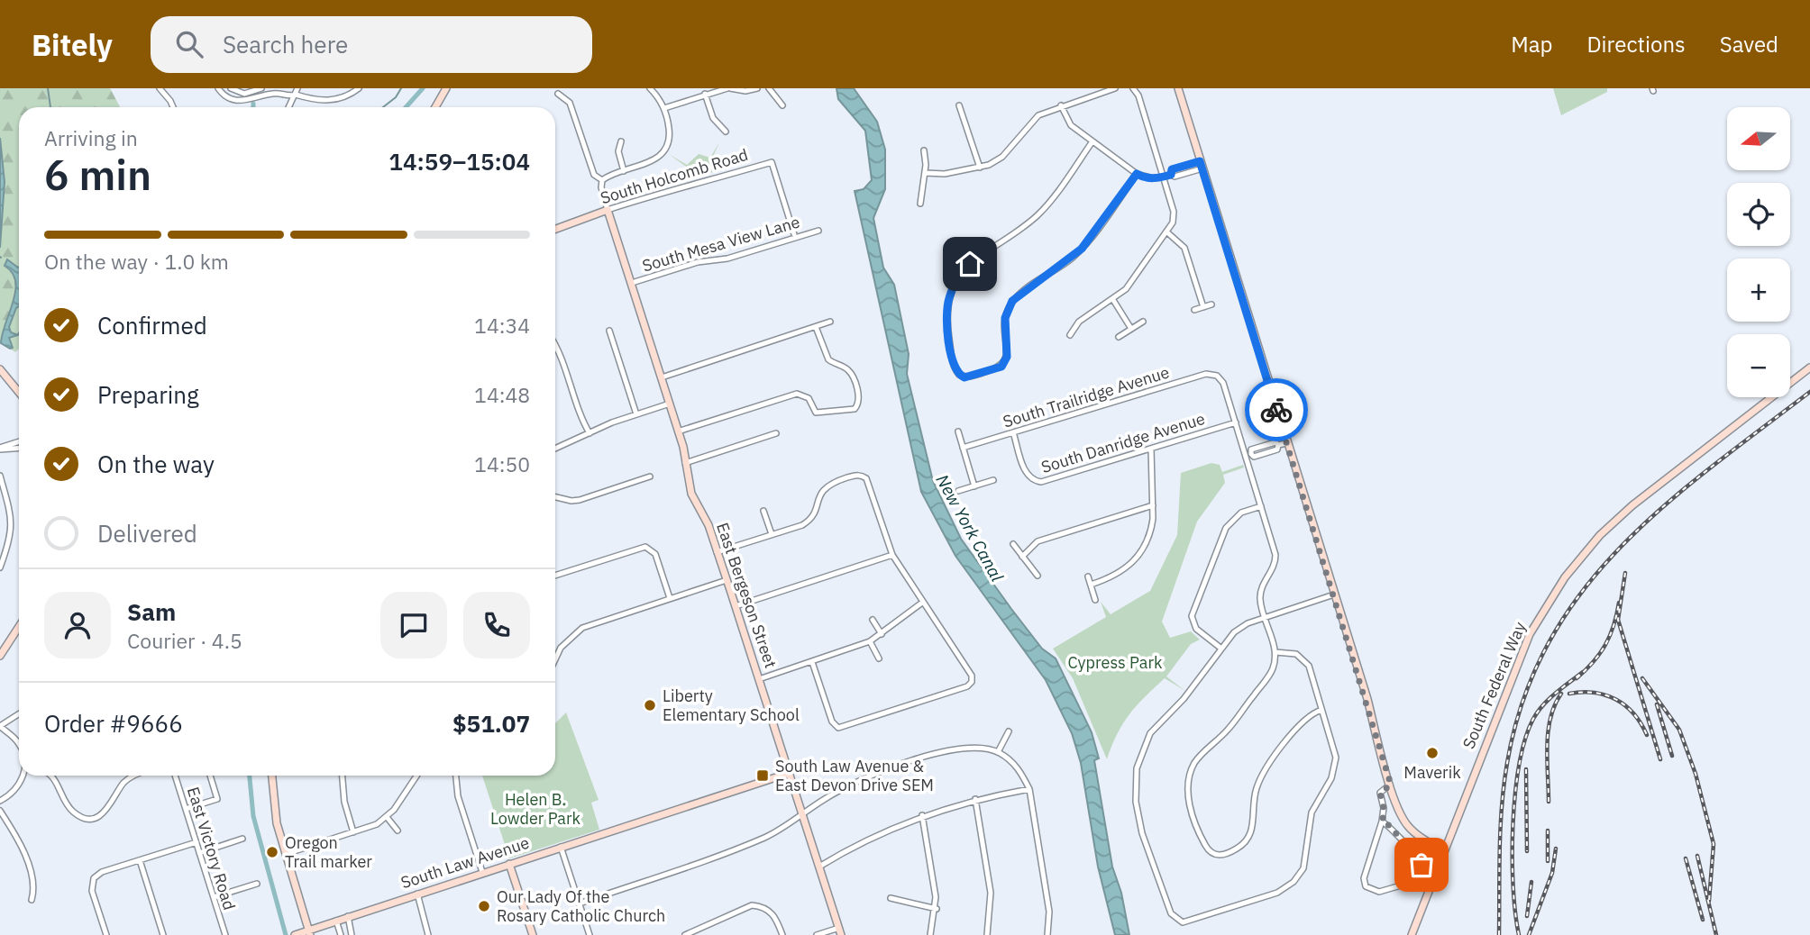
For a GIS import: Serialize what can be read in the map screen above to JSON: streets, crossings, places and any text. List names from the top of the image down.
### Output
{
  "streets": {
    "street": [
      "South Holcomb Road",
      "South Mesa View Lane",
      "South Trailridge Avenue",
      "South Danridge Avenue",
      "East Bergeson Street",
      "South Federal Way",
      "East Victory Road",
      "South Law Avenue"
    ]
  },
  "crossings": [
    ["South Holcomb Road", "East Bergeson Street"],
    ["South Mesa View Lane", "East Bergeson Street"],
    ["South Trailridge Avenue", "South Danridge Avenue"],
    ["East Bergeson Street", "South Law Avenue"]
  ],
  "water": ["New York Canal"],
  "parks": ["Cypress Park", "Helen B. Lowder Park"],
  "places": {
    "other": [
      "Liberty Elementary School",
      "Maverik",
      "Oregon Trail marker",
      "Our Lady Of the Rosary Catholic Church"
    ],
    "transit": ["South Law Avenue & East Devon Drive SEM"]
  },
  "north": "left",
  "page": {
    "header": "Bitely",
    "search": "Search here",
    "nav": ["Map", "Directions", "Saved"],
    "map_buttons": ["+", "−"],
    "heading": ["6 min", "Arriving in", "14:59–15:04"],
    "panel": [
      "Sam",
      "Courier · 4.5",
      "Order #9666",
      "$51.07"
    ],
    "bar": "On the way · 1.0 km",
    "list": [
      ["Confirmed", "14:34"],
      ["Preparing", "14:48"],
      ["On the way", "14:50"],
      "Delivered"
    ]
  }
}
